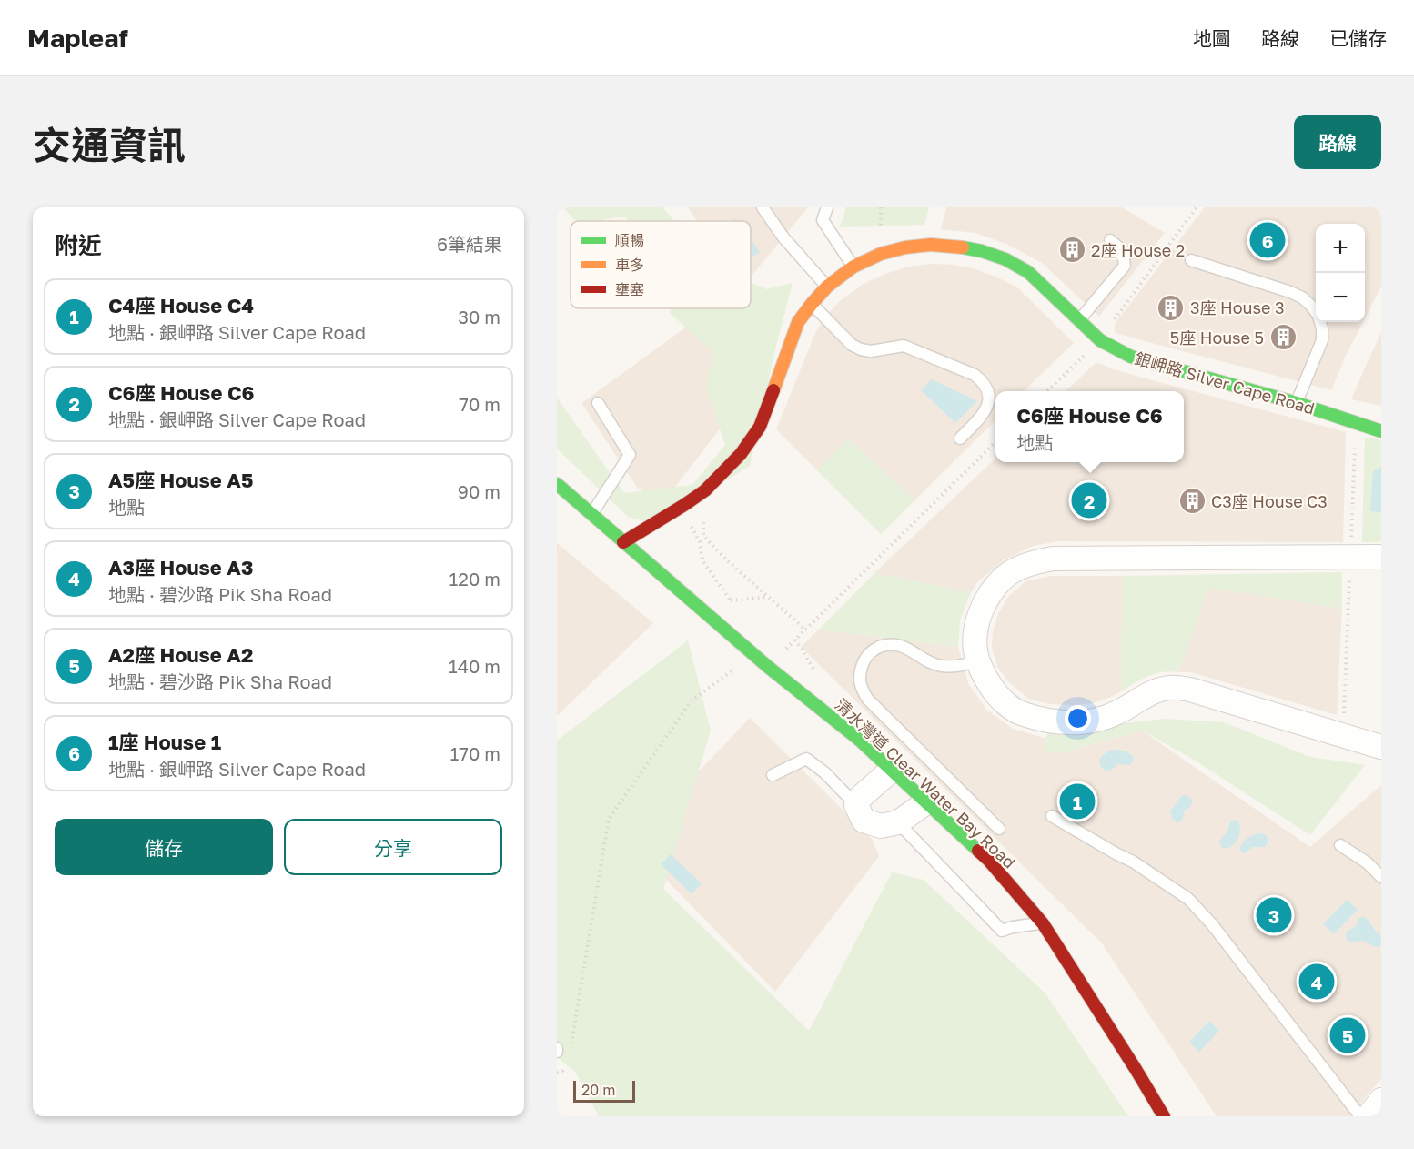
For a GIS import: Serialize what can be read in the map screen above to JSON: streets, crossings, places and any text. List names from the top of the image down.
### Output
{
  "streets": {
    "street": ["銀岬路 Silver Cape Road", "清水灣道 Clear Water Bay Road"]
  },
  "crossings": [
    ["銀岬路 Silver Cape Road", "清水灣道 Clear Water Bay Road"]
  ],
  "places": {
    "building": [
      "2座 House 2",
      "3座 House 3",
      "5座 House 5",
      "C3座 House C3"
    ]
  },
  "legend": ["順暢", "車多", "壅塞"],
  "scale_bar": "20 m",
  "page": {
    "header": "Mapleaf",
    "nav": ["地圖", "路線", "已儲存"],
    "title": "交通資訊",
    "buttons": [
      "路線",
      ["儲存", "分享"]
    ],
    "heading": ["附近", "6筆結果"],
    "pins": [
      "6",
      "2",
      "1",
      "3",
      "4",
      "5"
    ],
    "map_buttons": ["+", "−"],
    "list": [
      {
        "mark": "1",
        "name": "C4座 House C4",
        "note": "地點 · 銀岬路 Silver Cape Road",
        "value": "30 m"
      },
      {
        "mark": "2",
        "name": "C6座 House C6",
        "note": "地點 · 銀岬路 Silver Cape Road",
        "value": "70 m"
      },
      {
        "mark": "3",
        "name": "A5座 House A5",
        "note": "地點",
        "value": "90 m"
      },
      {
        "mark": "4",
        "name": "A3座 House A3",
        "note": "地點 · 碧沙路 Pik Sha Road",
        "value": "120 m"
      },
      {
        "mark": "5",
        "name": "A2座 House A2",
        "note": "地點 · 碧沙路 Pik Sha Road",
        "value": "140 m"
      },
      {
        "mark": "6",
        "name": "1座 House 1",
        "note": "地點 · 銀岬路 Silver Cape Road",
        "value": "170 m"
      }
    ],
    "popup": ["C6座 House C6", "地點"],
    "scale": "20 m"
  }
}
